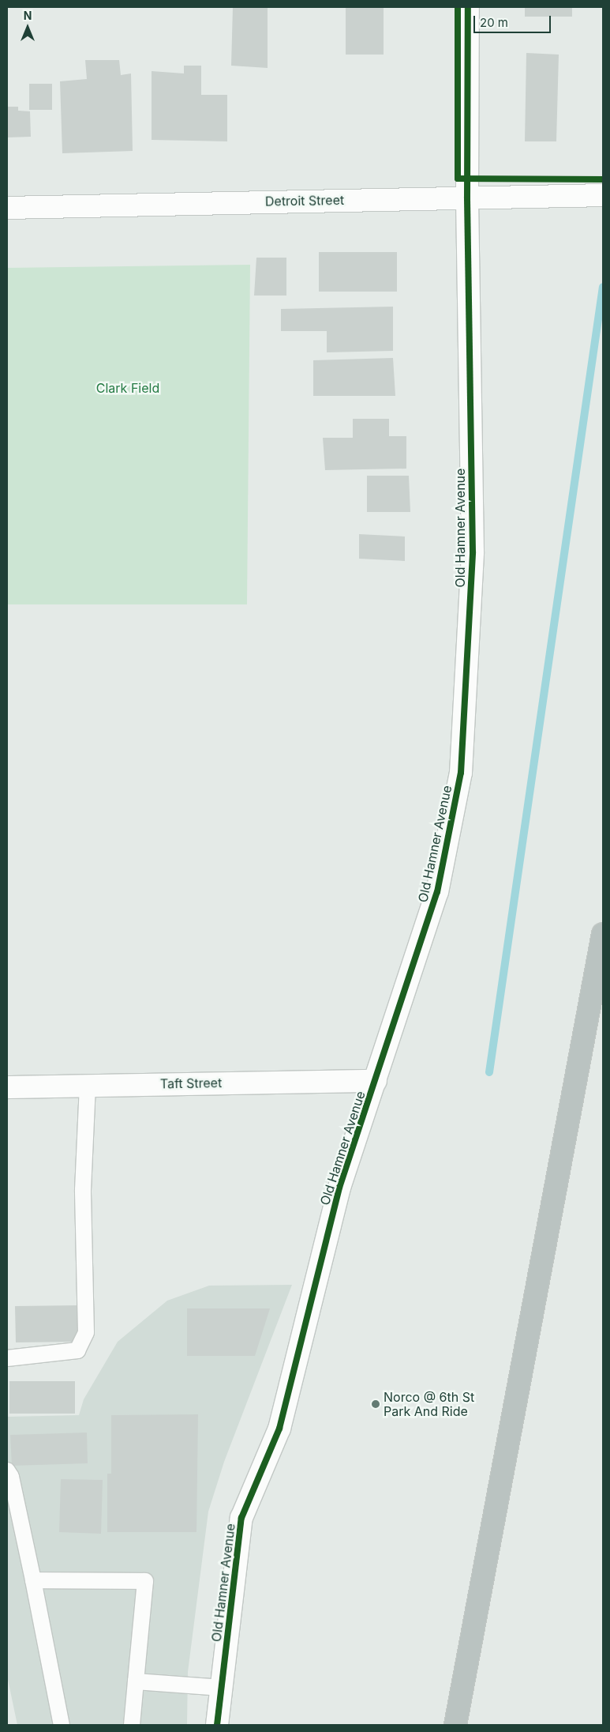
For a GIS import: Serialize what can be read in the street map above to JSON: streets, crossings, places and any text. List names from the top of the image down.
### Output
{
  "streets": {
    "street": ["Detroit Street", "Old Hamner Avenue", "Taft Street"]
  },
  "crossings": [
    ["Detroit Street", "Old Hamner Avenue"],
    ["Old Hamner Avenue", "Taft Street"]
  ],
  "parks": ["Clark Field"],
  "places": ["Norco @ 6th St Park And Ride"],
  "scale_bar": "20 m",
  "north": "top"
}
